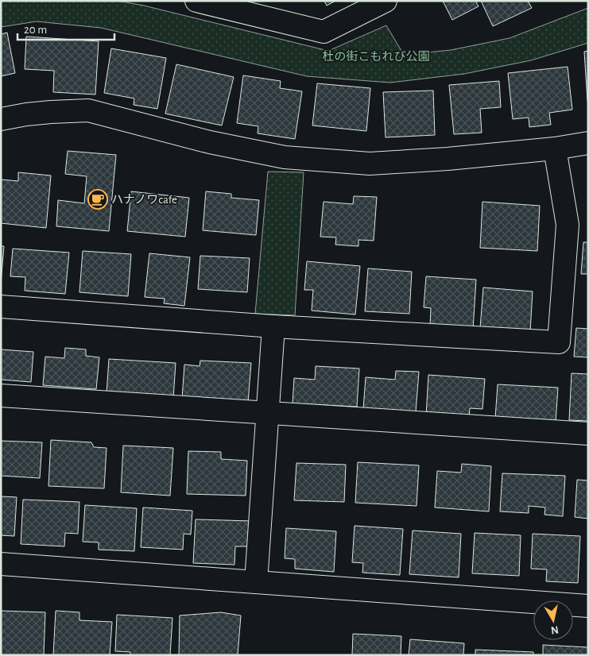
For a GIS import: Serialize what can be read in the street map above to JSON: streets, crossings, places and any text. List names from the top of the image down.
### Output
{
  "parks": ["杜の街こもれび公園"],
  "places": {
    "cafe": ["ハナノワcafe"]
  },
  "scale_bar": "20 m",
  "north": "bottom"
}
